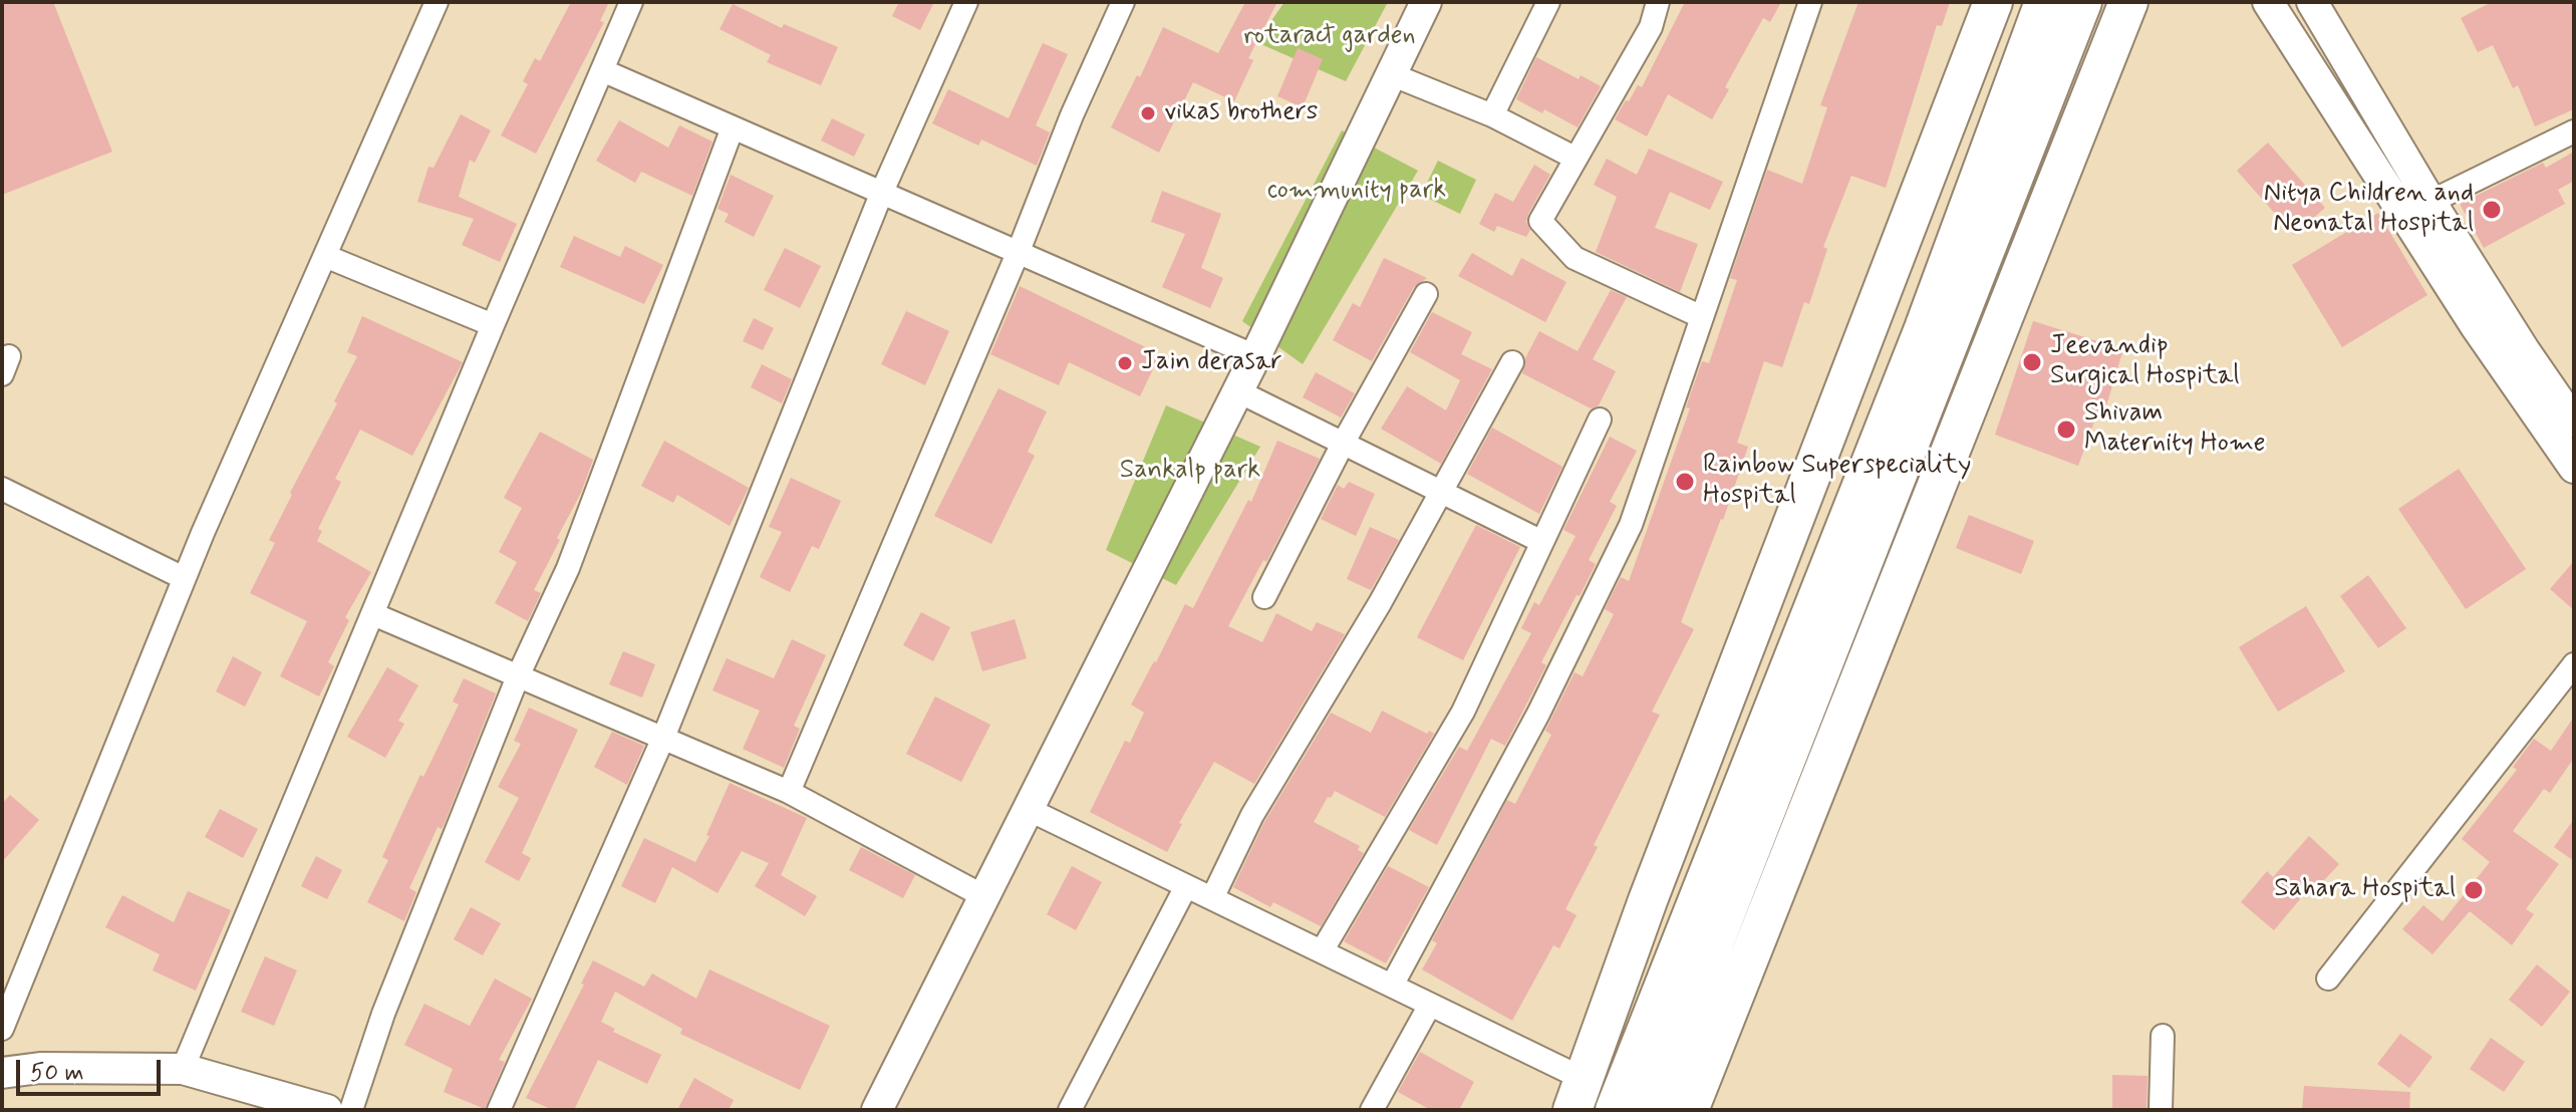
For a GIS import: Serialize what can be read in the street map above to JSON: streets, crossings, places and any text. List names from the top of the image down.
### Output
{
  "parks": ["rotaract garden", "community park", "Sankalp park"],
  "places": [
    "vikas brothers",
    "Nitya Children and Neonatal Hospital",
    "Jeevandip Surgical Hospital",
    "Jain derasar",
    "Shivam Maternity Home",
    "Rainbow Superspeciality Hospital",
    "Sahara Hospital"
  ],
  "scale_bar": "50 m"
}
